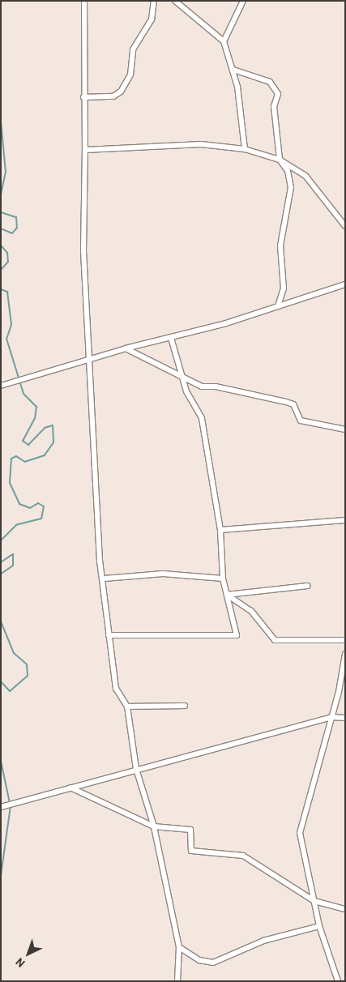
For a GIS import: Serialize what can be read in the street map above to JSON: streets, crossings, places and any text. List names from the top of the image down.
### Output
{
  "north": "bottom left"
}
